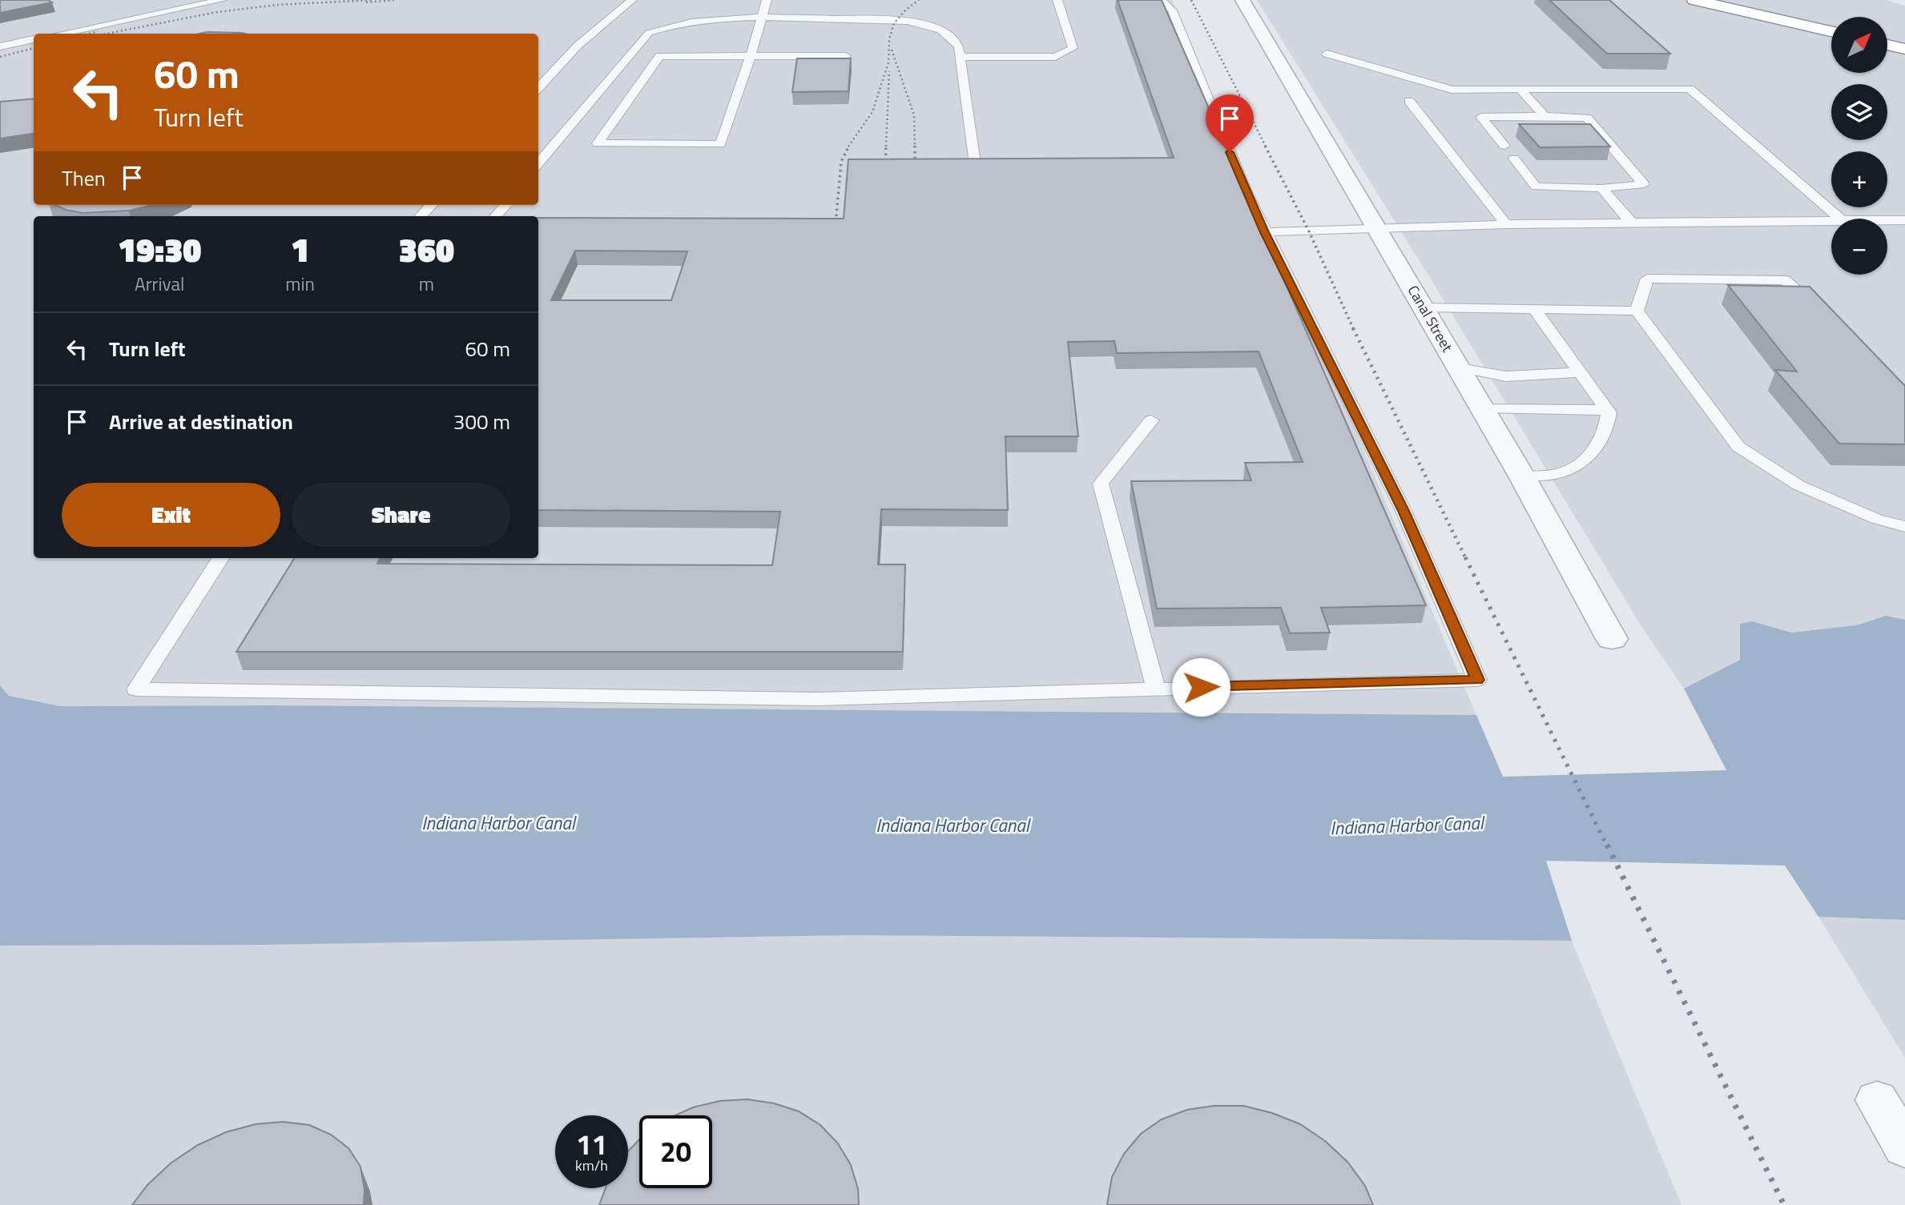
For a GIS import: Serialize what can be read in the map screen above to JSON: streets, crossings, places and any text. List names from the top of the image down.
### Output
{
  "streets": {
    "street": ["Canal Street"]
  },
  "water": ["Indiana Harbor Canal"],
  "north": "top right",
  "page": {
    "map_buttons": ["+", "−"],
    "turn": ["60 m", "Turn left"],
    "then": "Then",
    "eta": [
      "19:30",
      "Arrival",
      "1",
      "min",
      "360",
      "m"
    ],
    "list": [
      {
        "name": "Turn left",
        "value": "60 m"
      },
      {
        "name": "Arrive at destination",
        "value": "300 m"
      }
    ],
    "buttons": ["Exit", "Share"],
    "speed": "11 km/h",
    "limit": "20"
  }
}
